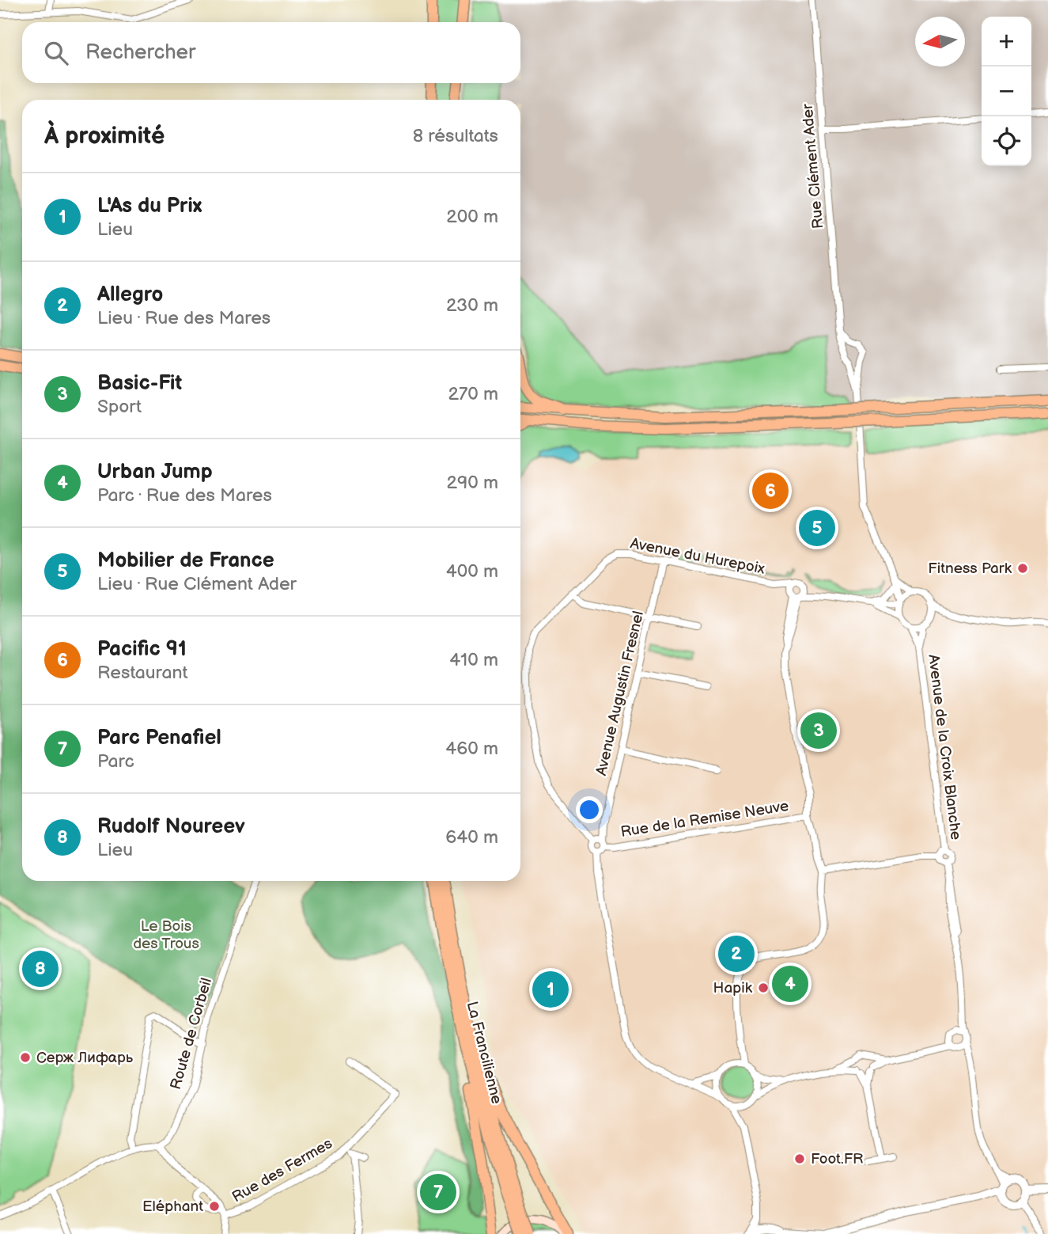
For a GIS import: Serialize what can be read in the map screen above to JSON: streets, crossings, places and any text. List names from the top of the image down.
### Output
{
  "streets": {
    "main road": ["La Francilienne"],
    "street": [
      "Rue Clément Ader",
      "Avenue du Hurepoix",
      "Avenue Augustin Fresnel",
      "Avenue de la Croix Blanche",
      "Rue de la Remise Neuve",
      "Route de Corbeil",
      "Rue des Fermes"
    ]
  },
  "crossings": [
    ["Rue Clément Ader", "Avenue du Hurepoix"],
    ["Rue Clément Ader", "Avenue de la Croix Blanche"],
    ["Avenue du Hurepoix", "Avenue Augustin Fresnel"],
    ["Avenue du Hurepoix", "Avenue de la Croix Blanche"],
    ["Avenue du Hurepoix", "Rue de la Remise Neuve"],
    ["Avenue Augustin Fresnel", "Rue de la Remise Neuve"]
  ],
  "parks": ["Le Bois des Trous"],
  "places": [
    "Fitness Park",
    "Hapik",
    "Серж Лифарь",
    "Foot.FR",
    "Eléphant"
  ],
  "north": "left",
  "page": {
    "map_buttons": ["+", "−"],
    "search": "Rechercher",
    "heading": ["À proximité", "8 résultats"],
    "list": [
      {
        "mark": "1",
        "name": "L'As du Prix",
        "note": "Lieu",
        "value": "200 m"
      },
      {
        "mark": "2",
        "name": "Allegro",
        "note": "Lieu · Rue des Mares",
        "value": "230 m"
      },
      {
        "mark": "3",
        "name": "Basic-Fit",
        "note": "Sport",
        "value": "270 m"
      },
      {
        "mark": "4",
        "name": "Urban Jump",
        "note": "Parc · Rue des Mares",
        "value": "290 m"
      },
      {
        "mark": "5",
        "name": "Mobilier de France",
        "note": "Lieu · Rue Clément Ader",
        "value": "400 m"
      },
      {
        "mark": "6",
        "name": "Pacific 91",
        "note": "Restaurant",
        "value": "410 m"
      },
      {
        "mark": "7",
        "name": "Parc Penafiel",
        "note": "Parc",
        "value": "460 m"
      },
      {
        "mark": "8",
        "name": "Rudolf Noureev",
        "note": "Lieu",
        "value": "640 m"
      }
    ],
    "pins": [
      "6",
      "5",
      "3",
      "2",
      "8",
      "4",
      "1",
      "7"
    ]
  }
}
